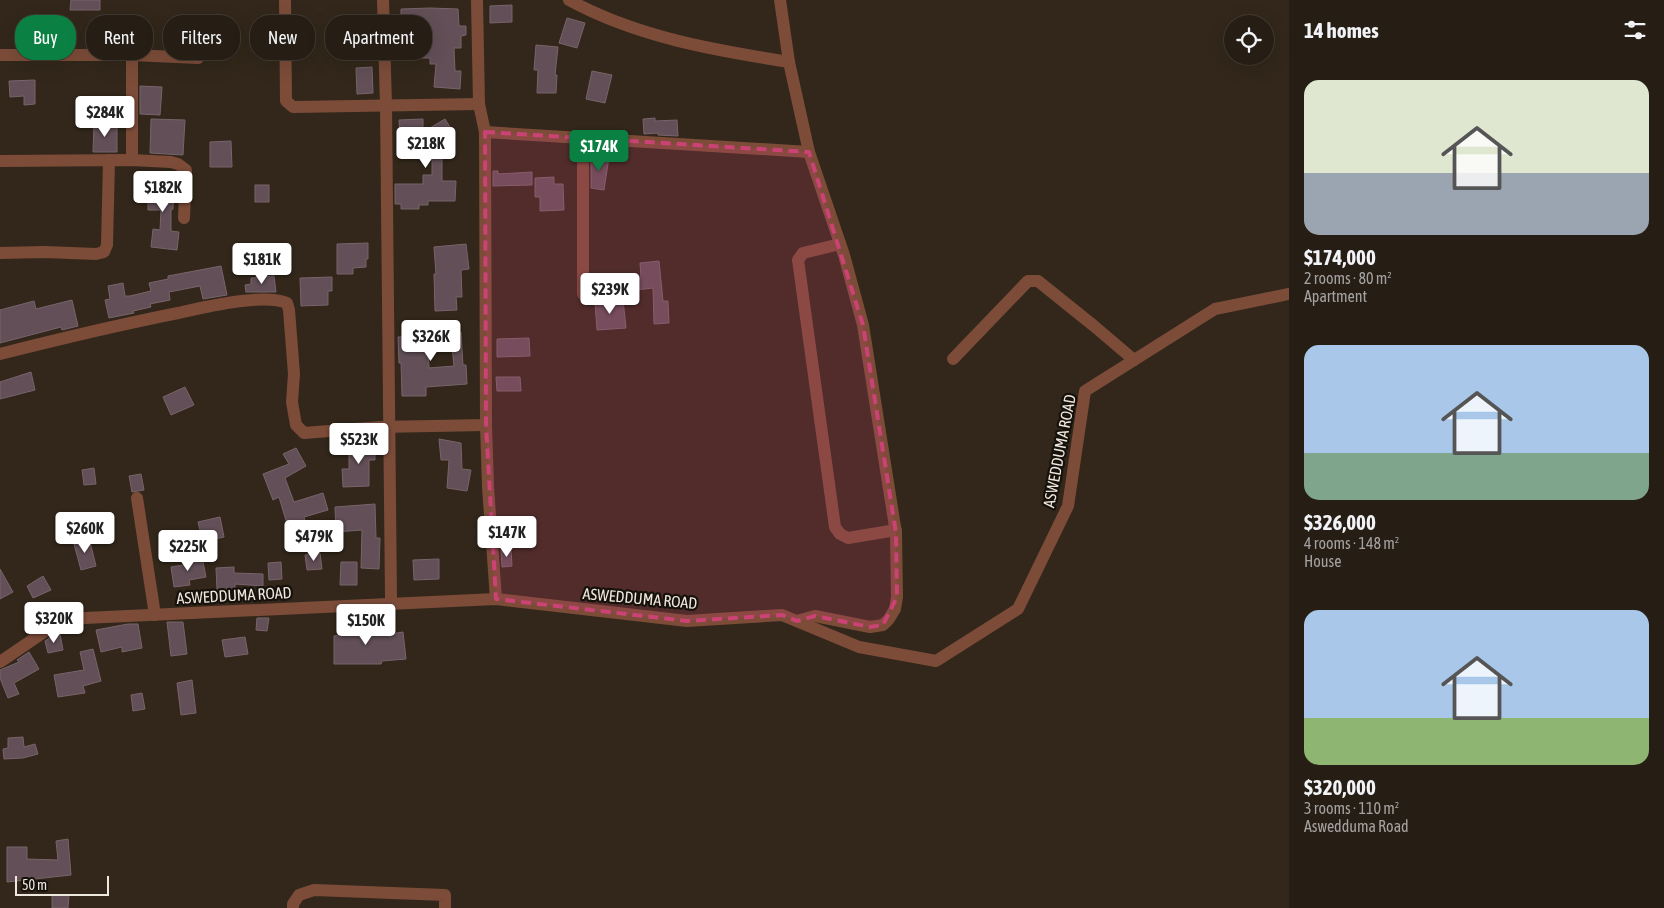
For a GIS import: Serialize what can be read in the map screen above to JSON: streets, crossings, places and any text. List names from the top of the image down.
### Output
{
  "streets": {
    "street": ["ASWEDDUMA ROAD"]
  },
  "scale_bar": "50 m",
  "page": {
    "heading": "14 homes",
    "chip": [
      "Buy",
      "Rent",
      "Filters",
      "New",
      "Apartment"
    ],
    "list": [
      {
        "name": "$174,000",
        "note": "2 rooms · 80 m² · Apartment"
      },
      {
        "name": "$326,000",
        "note": "4 rooms · 148 m² · House"
      },
      {
        "name": "$320,000",
        "note": "3 rooms · 110 m² · Aswedduma Road"
      }
    ],
    "price": [
      "$284K",
      "$218K",
      "$174K",
      "$182K",
      "$181K",
      "$239K",
      "$326K",
      "$523K",
      "$260K",
      "$147K",
      "$479K",
      "$225K",
      "$320K",
      "$150K"
    ],
    "scale": "50 m"
  }
}
